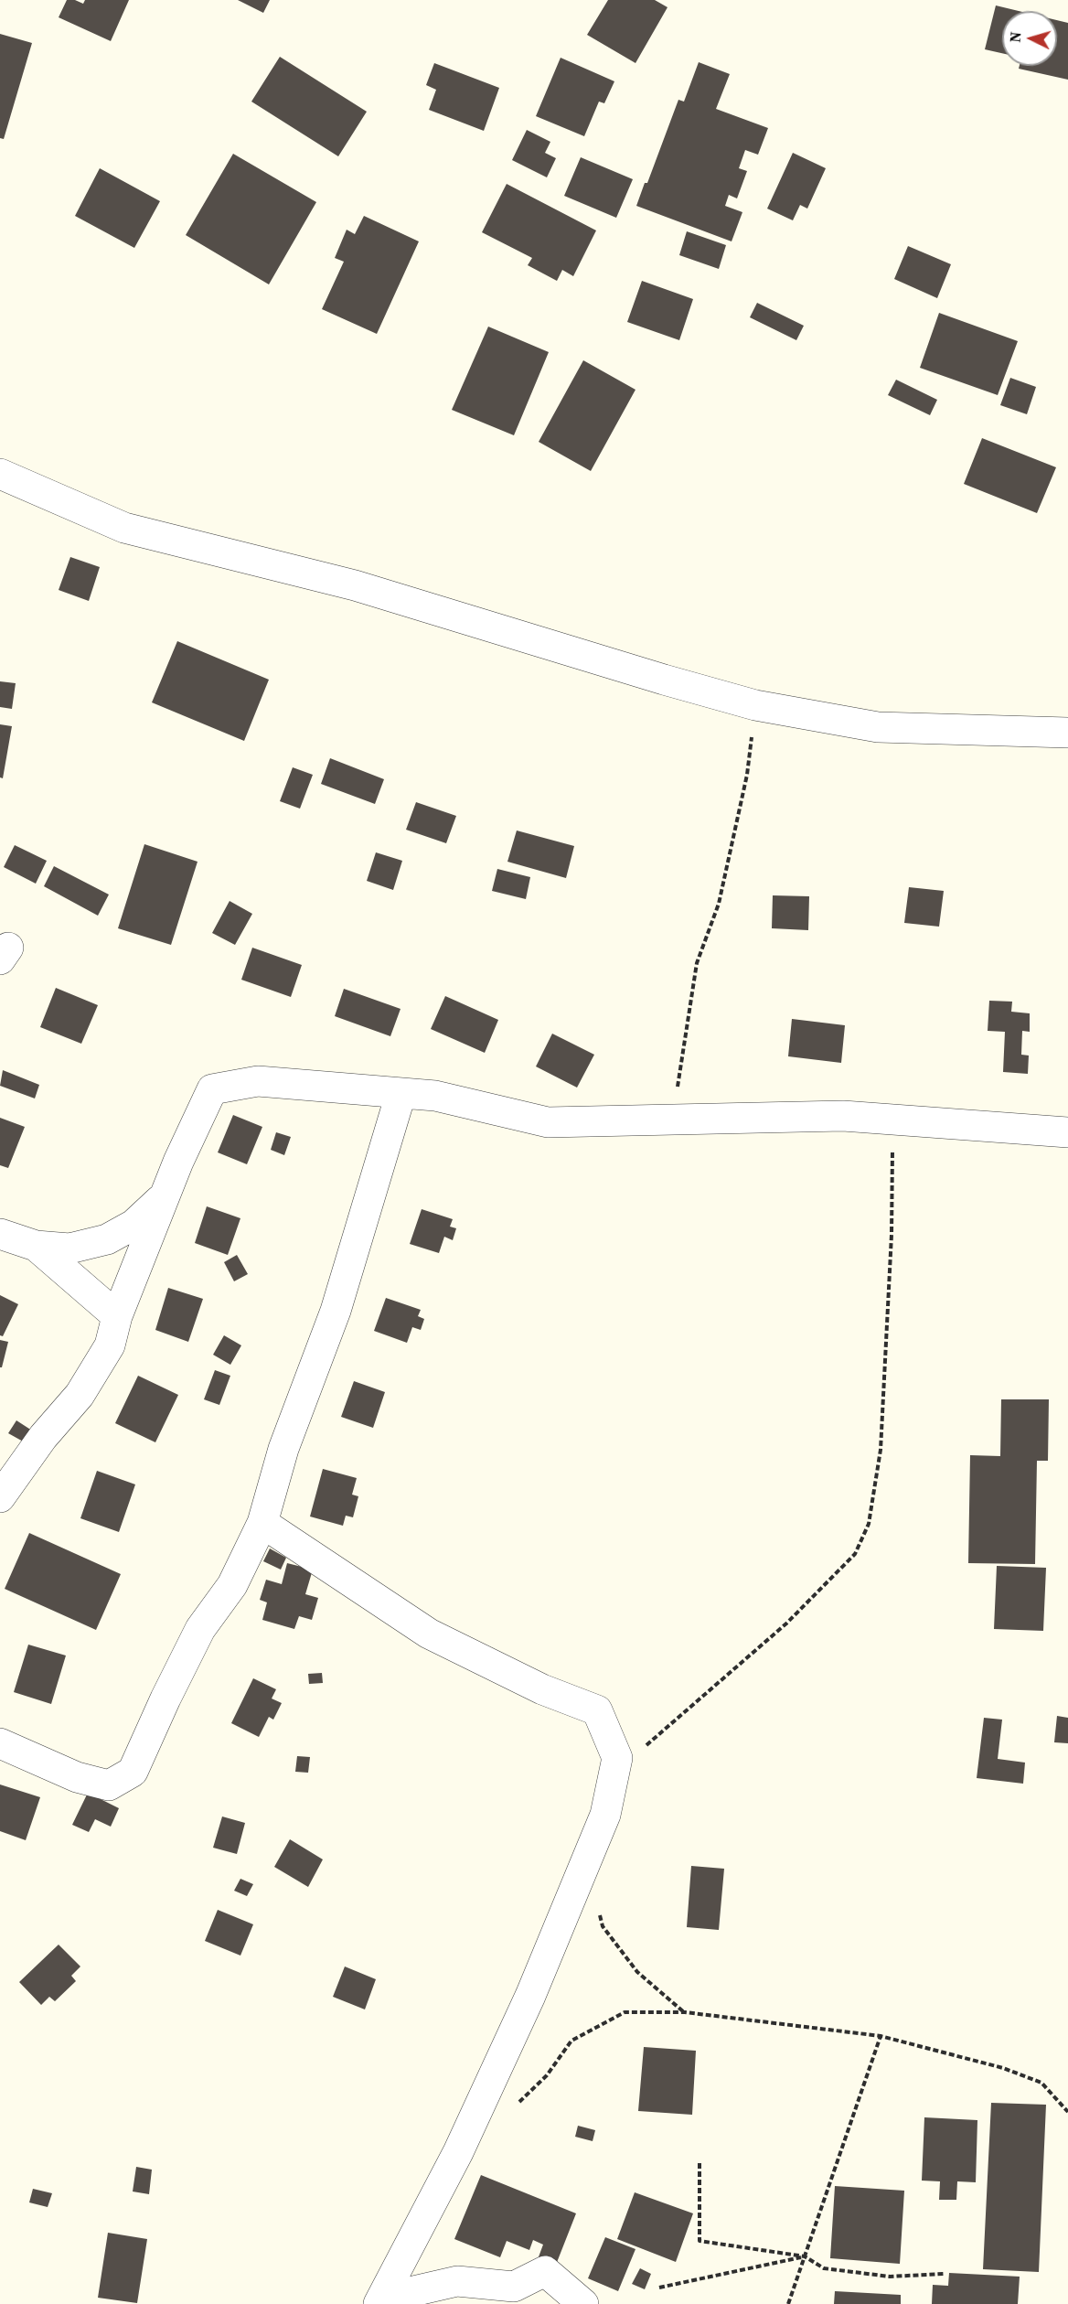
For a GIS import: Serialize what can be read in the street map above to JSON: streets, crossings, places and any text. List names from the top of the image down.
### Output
{
  "north": "left"
}
